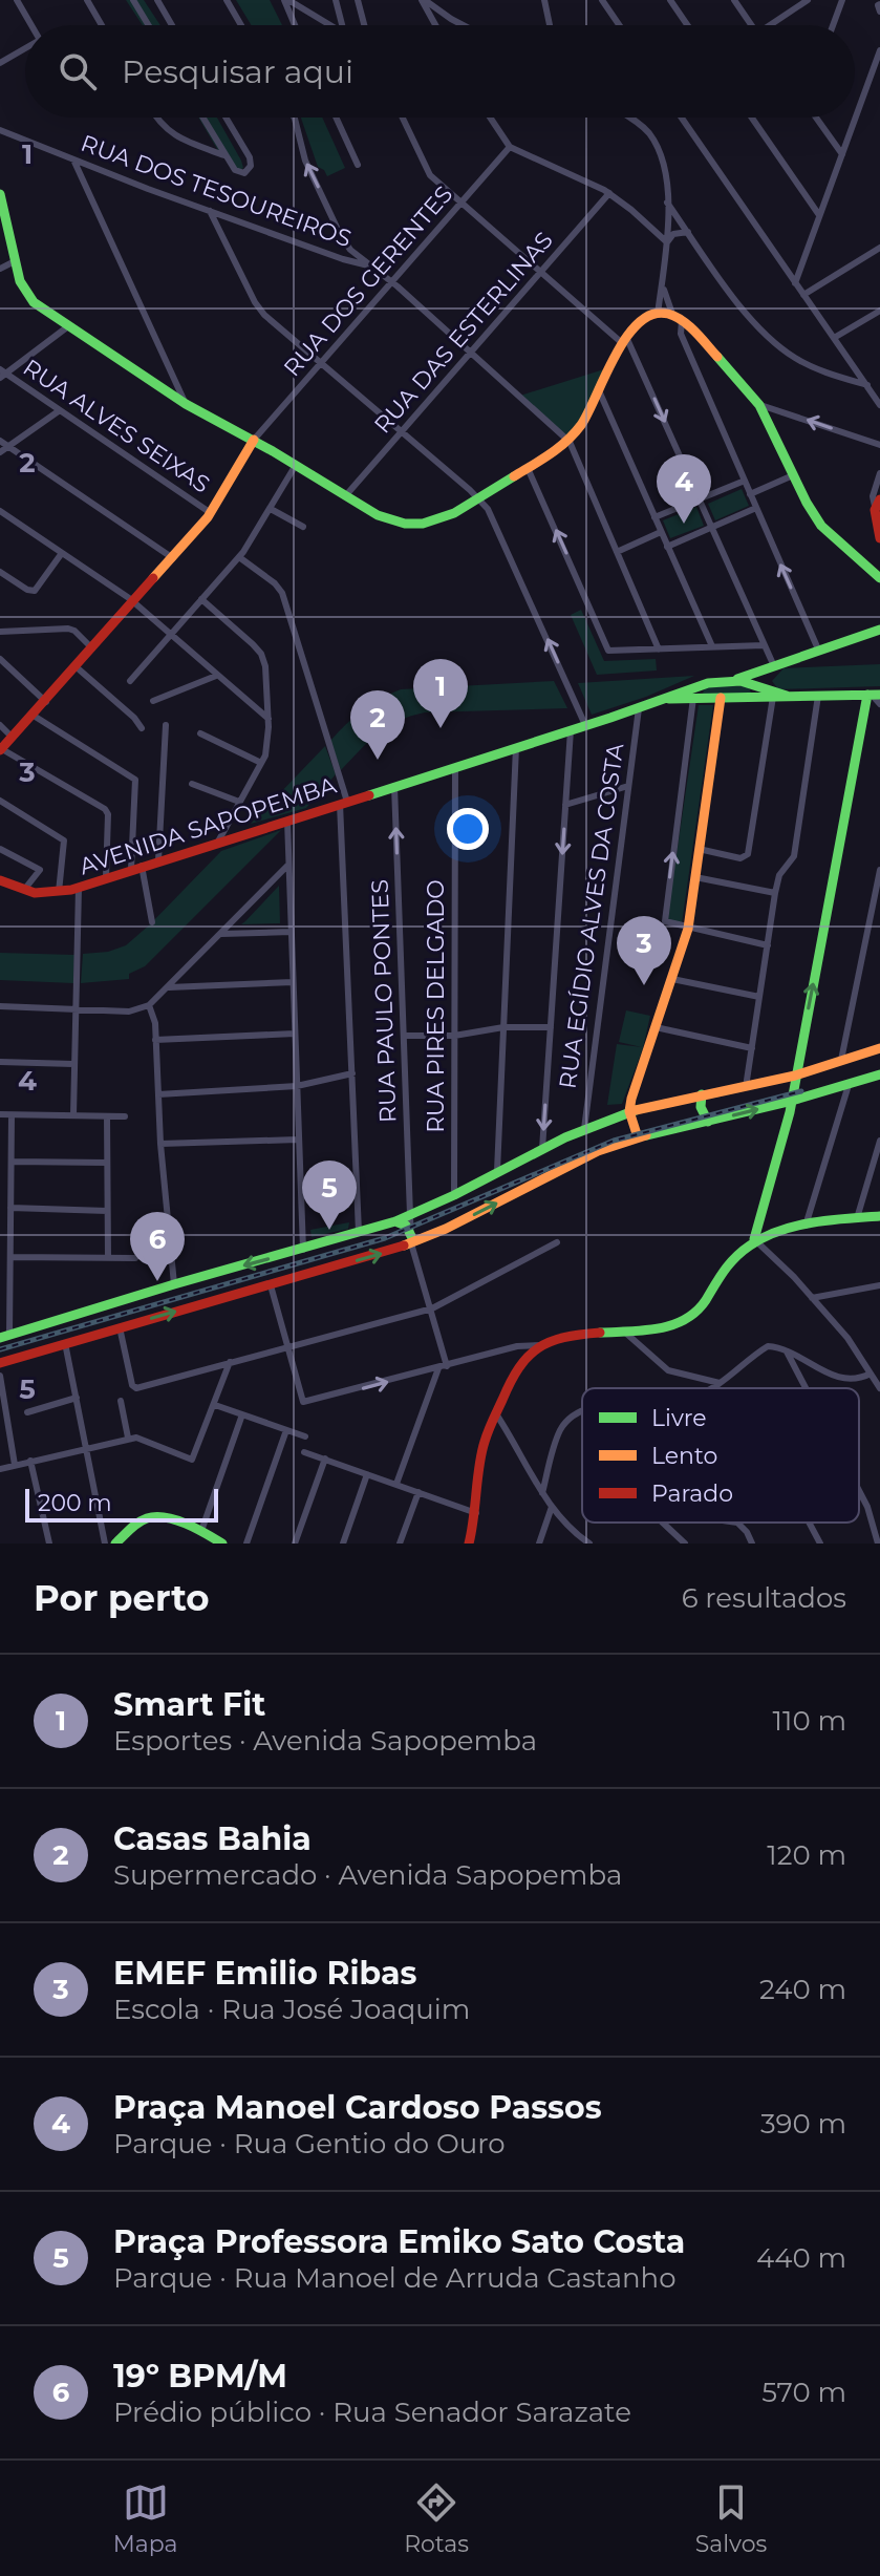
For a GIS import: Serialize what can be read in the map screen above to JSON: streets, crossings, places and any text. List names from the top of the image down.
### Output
{
  "streets": {
    "main road": ["AVENIDA SAPOPEMBA"],
    "street": [
      "RUA DOS TESOUREIROS",
      "RUA DOS GERENTES",
      "RUA DAS ESTERLINAS",
      "RUA ALVES SEIXAS",
      "RUA EGÍDIO ALVES DA COSTA",
      "RUA PAULO PONTES",
      "RUA PIRES DELGADO"
    ]
  },
  "crossings": [
    ["AVENIDA SAPOPEMBA", "RUA EGÍDIO ALVES DA COSTA"],
    ["AVENIDA SAPOPEMBA", "RUA PAULO PONTES"],
    ["AVENIDA SAPOPEMBA", "RUA PIRES DELGADO"]
  ],
  "legend": ["Livre", "Lento", "Parado"],
  "scale_bar": "200 m",
  "page": {
    "search": "Pesquisar aqui",
    "pins": [
      "4",
      "1",
      "2",
      "3",
      "5",
      "6"
    ],
    "scale": "200 m",
    "heading": ["Por perto", "6 resultados"],
    "list": [
      {
        "mark": "1",
        "name": "Smart Fit",
        "note": "Esportes · Avenida Sapopemba",
        "value": "110 m"
      },
      {
        "mark": "2",
        "name": "Casas Bahia",
        "note": "Supermercado · Avenida Sapopemba",
        "value": "120 m"
      },
      {
        "mark": "3",
        "name": "EMEF Emilio Ribas",
        "note": "Escola · Rua José Joaquim",
        "value": "240 m"
      },
      {
        "mark": "4",
        "name": "Praça Manoel Cardoso Passos",
        "note": "Parque · Rua Gentio do Ouro",
        "value": "390 m"
      },
      {
        "mark": "5",
        "name": "Praça Professora Emiko Sato Costa",
        "note": "Parque · Rua Manoel de Arruda Castanho",
        "value": "440 m"
      },
      {
        "mark": "6",
        "name": "19º BPM/M",
        "note": "Prédio público · Rua Senador Sarazate",
        "value": "570 m"
      }
    ],
    "nav": ["Mapa", "Rotas", "Salvos"]
  },
  "grid": {
    "rows": [
      "1",
      "2",
      "3",
      "4",
      "5"
    ]
  }
}
